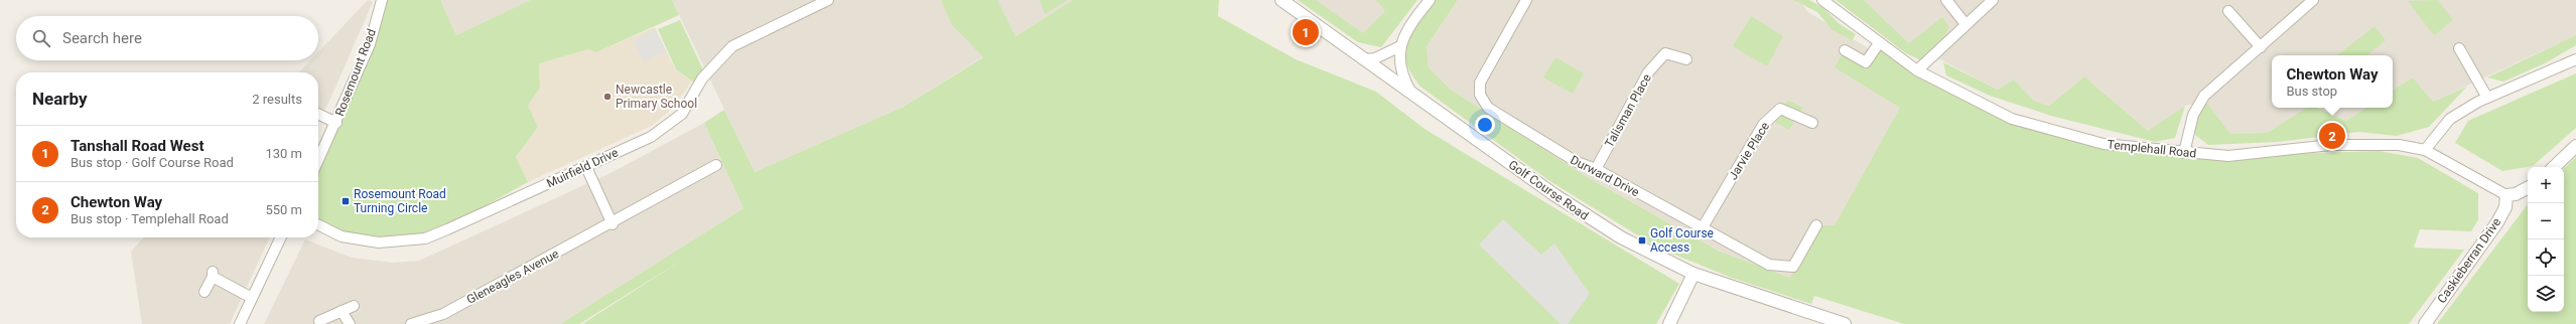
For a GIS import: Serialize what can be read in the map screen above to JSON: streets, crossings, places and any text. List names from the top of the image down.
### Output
{
  "streets": {
    "street": [
      "Rosemount Road",
      "Talisman Place",
      "Templehall Road",
      "Jarvie Place",
      "Muirfield Drive",
      "Durward Drive",
      "Golf Course Road",
      "Caskieberran Drive",
      "Gleneagles Avenue"
    ]
  },
  "crossings": [
    ["Talisman Place", "Durward Drive"],
    ["Templehall Road", "Caskieberran Drive"],
    ["Jarvie Place", "Durward Drive"]
  ],
  "places": {
    "other": ["Newcastle Primary School"],
    "transit": ["Rosemount Road Turning Circle", "Golf Course Access"]
  },
  "page": {
    "search": "Search here",
    "pins": ["1", "2"],
    "popup": ["Chewton Way", "Bus stop"],
    "heading": ["Nearby", "2 results"],
    "list": [
      {
        "mark": "1",
        "name": "Tanshall Road West",
        "note": "Bus stop · Golf Course Road",
        "value": "130 m"
      },
      {
        "mark": "2",
        "name": "Chewton Way",
        "note": "Bus stop · Templehall Road",
        "value": "550 m"
      }
    ],
    "map_buttons": ["+", "−"]
  }
}
